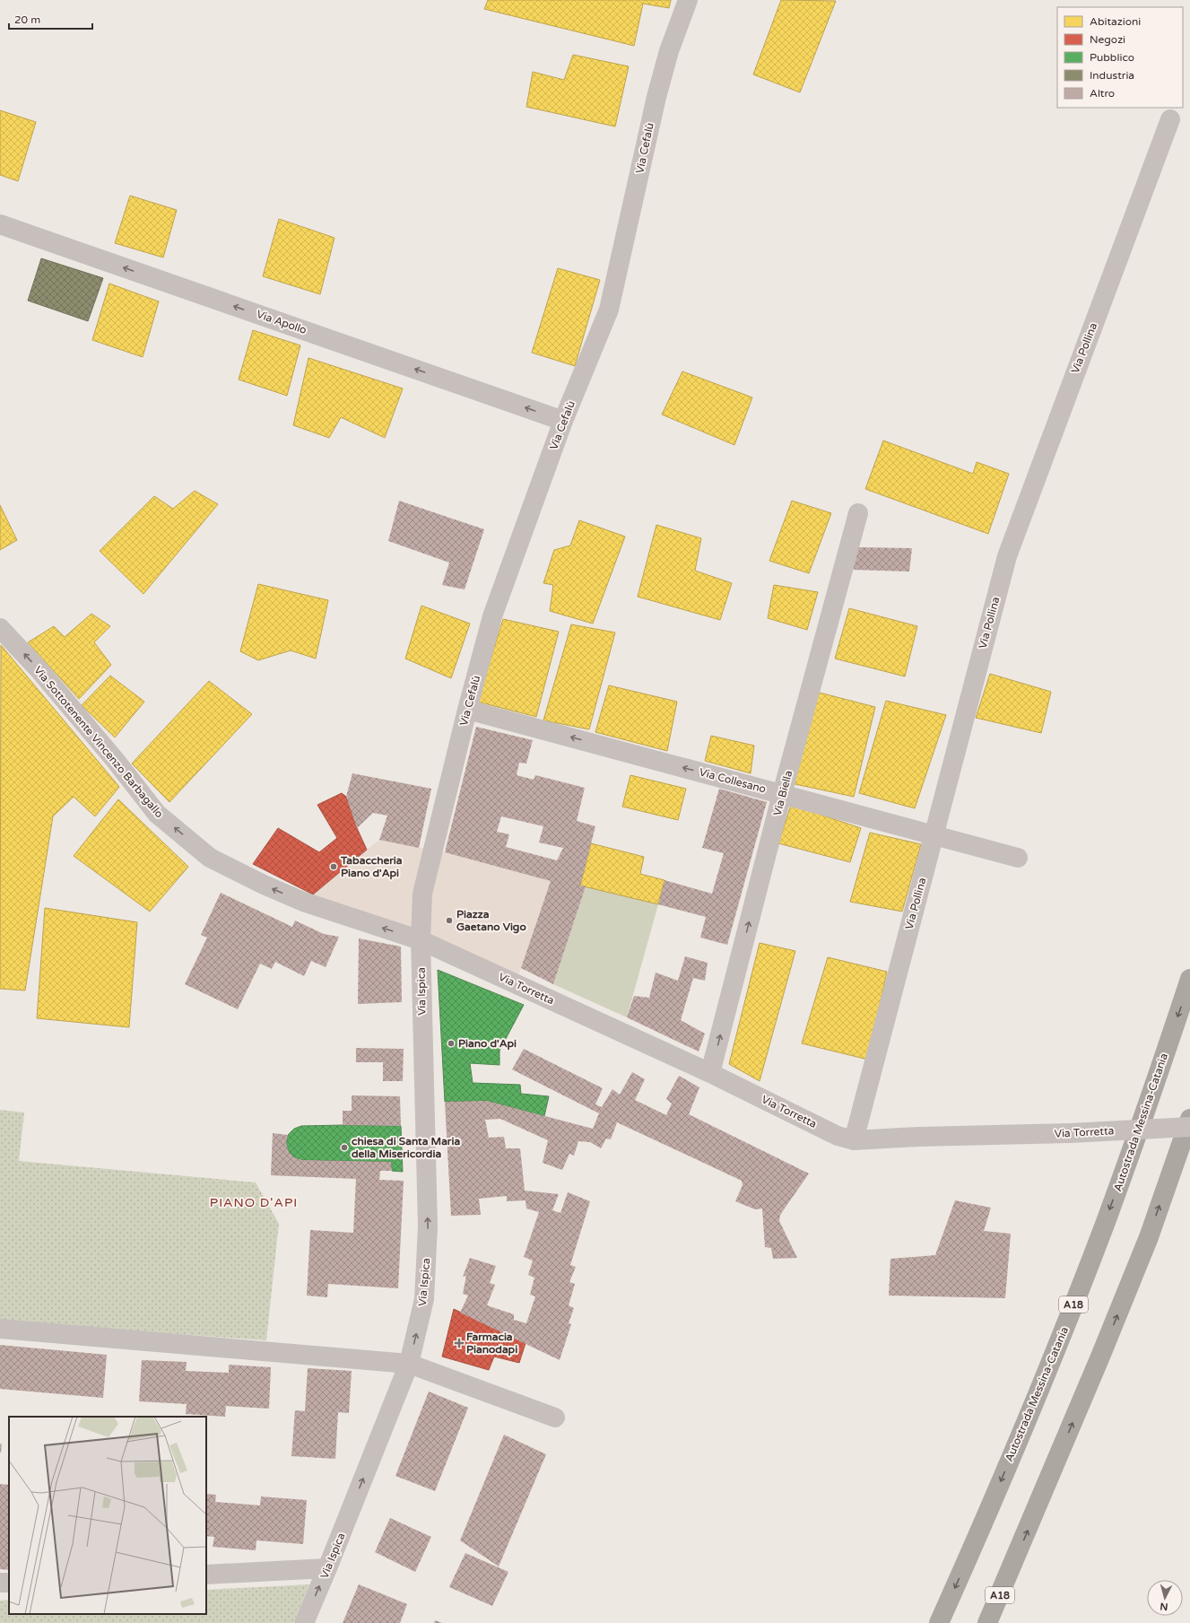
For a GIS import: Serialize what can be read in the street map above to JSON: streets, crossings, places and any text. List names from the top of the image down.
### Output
{
  "streets": {
    "highway": ["Autostrada Messina-Catania", "A18"],
    "street": [
      "Via Cefalù",
      "Via Apollo",
      "Via Pollina",
      "Via Sottotenente Vincenzo Barbagallo",
      "Via Collesano",
      "Via Biella",
      "Via Torretta",
      "Via Ispica"
    ]
  },
  "crossings": [
    ["Via Cefalù", "Via Apollo"],
    ["Via Cefalù", "Via Sottotenente Vincenzo Barbagallo"],
    ["Via Cefalù", "Via Collesano"],
    ["Via Cefalù", "Via Torretta"],
    ["Via Cefalù", "Via Ispica"],
    ["Via Pollina", "Via Collesano"],
    ["Via Pollina", "Via Torretta"],
    ["Via Sottotenente Vincenzo Barbagallo", "Via Torretta"],
    ["Via Sottotenente Vincenzo Barbagallo", "Via Ispica"],
    ["Via Collesano", "Via Biella"],
    ["Via Biella", "Via Torretta"],
    ["Via Torretta", "Via Ispica"]
  ],
  "one_way": [
    "Via Apollo",
    "Via Sottotenente Vincenzo Barbagallo",
    "Via Collesano",
    "Via Biella",
    "Via Ispica"
  ],
  "districts": ["PIANO D'API"],
  "places": {
    "other": [
      "Tabaccheria Piano d'Api",
      "Piazza Gaetano Vigo",
      "Piano d'Api",
      "chiesa di Santa Maria della Misericordia"
    ],
    "health": ["Farmacia Pianodapi"]
  },
  "legend": [
    "Abitazioni",
    "Negozi",
    "Pubblico",
    "Industria",
    "Altro"
  ],
  "scale_bar": "20 m",
  "north": "bottom"
}
